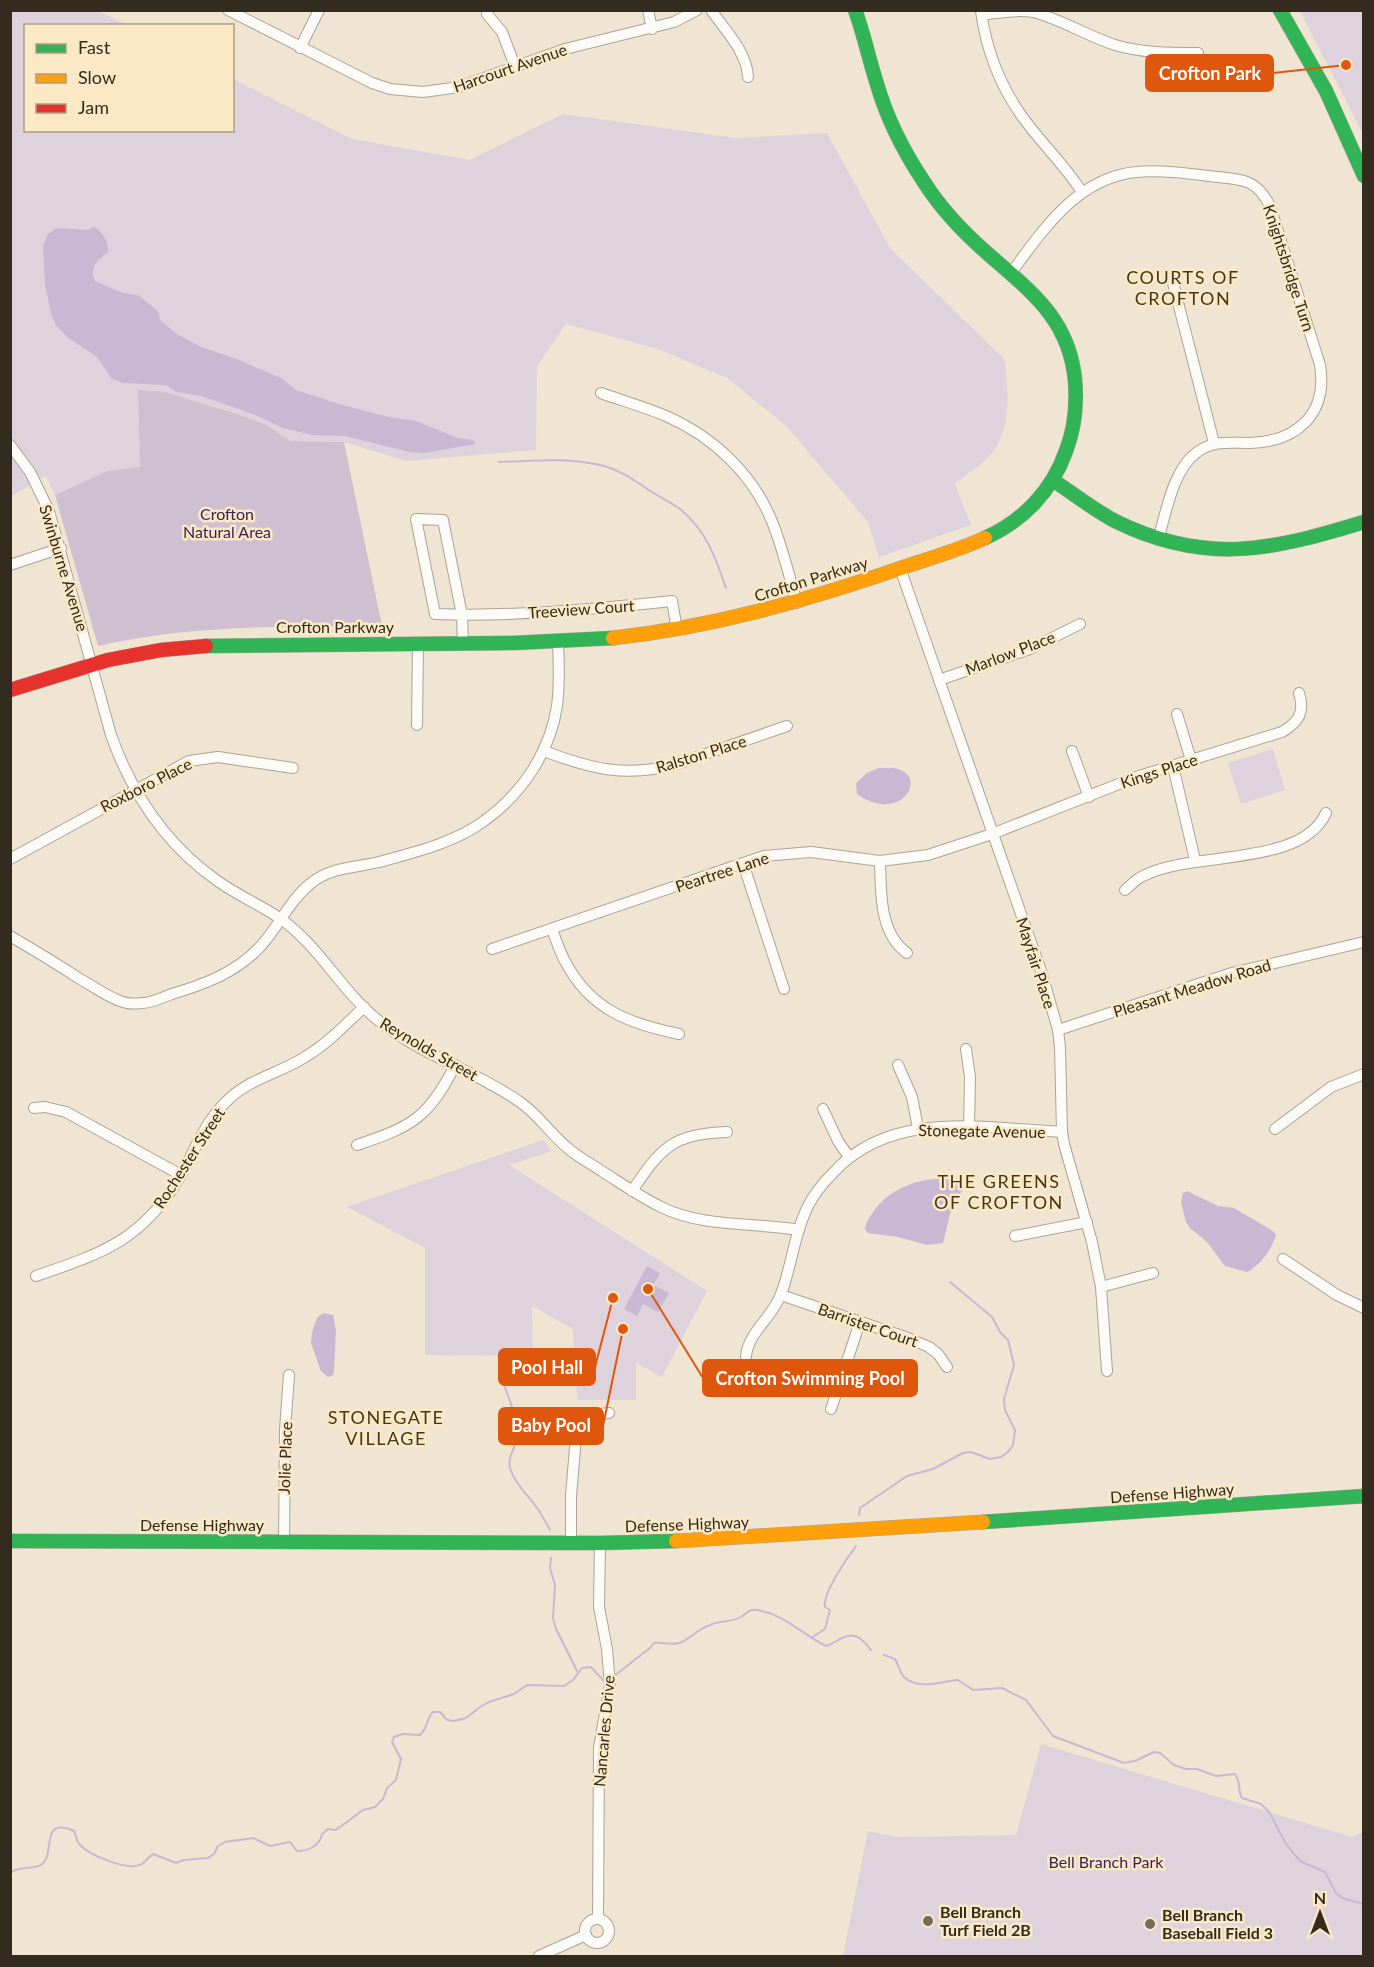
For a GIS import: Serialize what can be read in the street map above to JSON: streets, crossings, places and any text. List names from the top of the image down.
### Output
{
  "streets": {
    "street": [
      "Harcourt Avenue",
      "Knightsbridge Turn",
      "Swinburne Avenue",
      "Crofton Parkway",
      "Treeview Court",
      "Marlow Place",
      "Ralston Place",
      "Kings Place",
      "Roxboro Place",
      "Peartree Lane",
      "Mayfair Place",
      "Pleasant Meadow Road",
      "Reynolds Street",
      "Stonegate Avenue",
      "Rochester Street",
      "Barrister Court",
      "Jolie Place",
      "Defense Highway",
      "Nancarles Drive"
    ]
  },
  "crossings": [
    ["Knightsbridge Turn", "Crofton Parkway"],
    ["Swinburne Avenue", "Crofton Parkway"],
    ["Swinburne Avenue", "Reynolds Street"],
    ["Crofton Parkway", "Treeview Court"],
    ["Crofton Parkway", "Mayfair Place"],
    ["Crofton Parkway", "Reynolds Street"],
    ["Marlow Place", "Mayfair Place"],
    ["Kings Place", "Peartree Lane"],
    ["Kings Place", "Mayfair Place"],
    ["Roxboro Place", "Reynolds Street"],
    ["Peartree Lane", "Mayfair Place"],
    ["Mayfair Place", "Pleasant Meadow Road"],
    ["Mayfair Place", "Stonegate Avenue"],
    ["Reynolds Street", "Stonegate Avenue"],
    ["Reynolds Street", "Rochester Street"],
    ["Stonegate Avenue", "Barrister Court"],
    ["Jolie Place", "Defense Highway"],
    ["Defense Highway", "Nancarles Drive"]
  ],
  "districts": ["COURTS OF CROFTON", "THE GREENS OF CROFTON", "STONEGATE VILLAGE"],
  "parks": ["Crofton Natural Area", "Bell Branch Park"],
  "places": [
    "Crofton Park",
    "Crofton Swimming Pool",
    "Pool Hall",
    "Baby Pool",
    "Bell Branch Turf Field 2B",
    "Bell Branch Baseball Field 3"
  ],
  "legend": ["Fast", "Slow", "Jam"],
  "north": "top"
}
